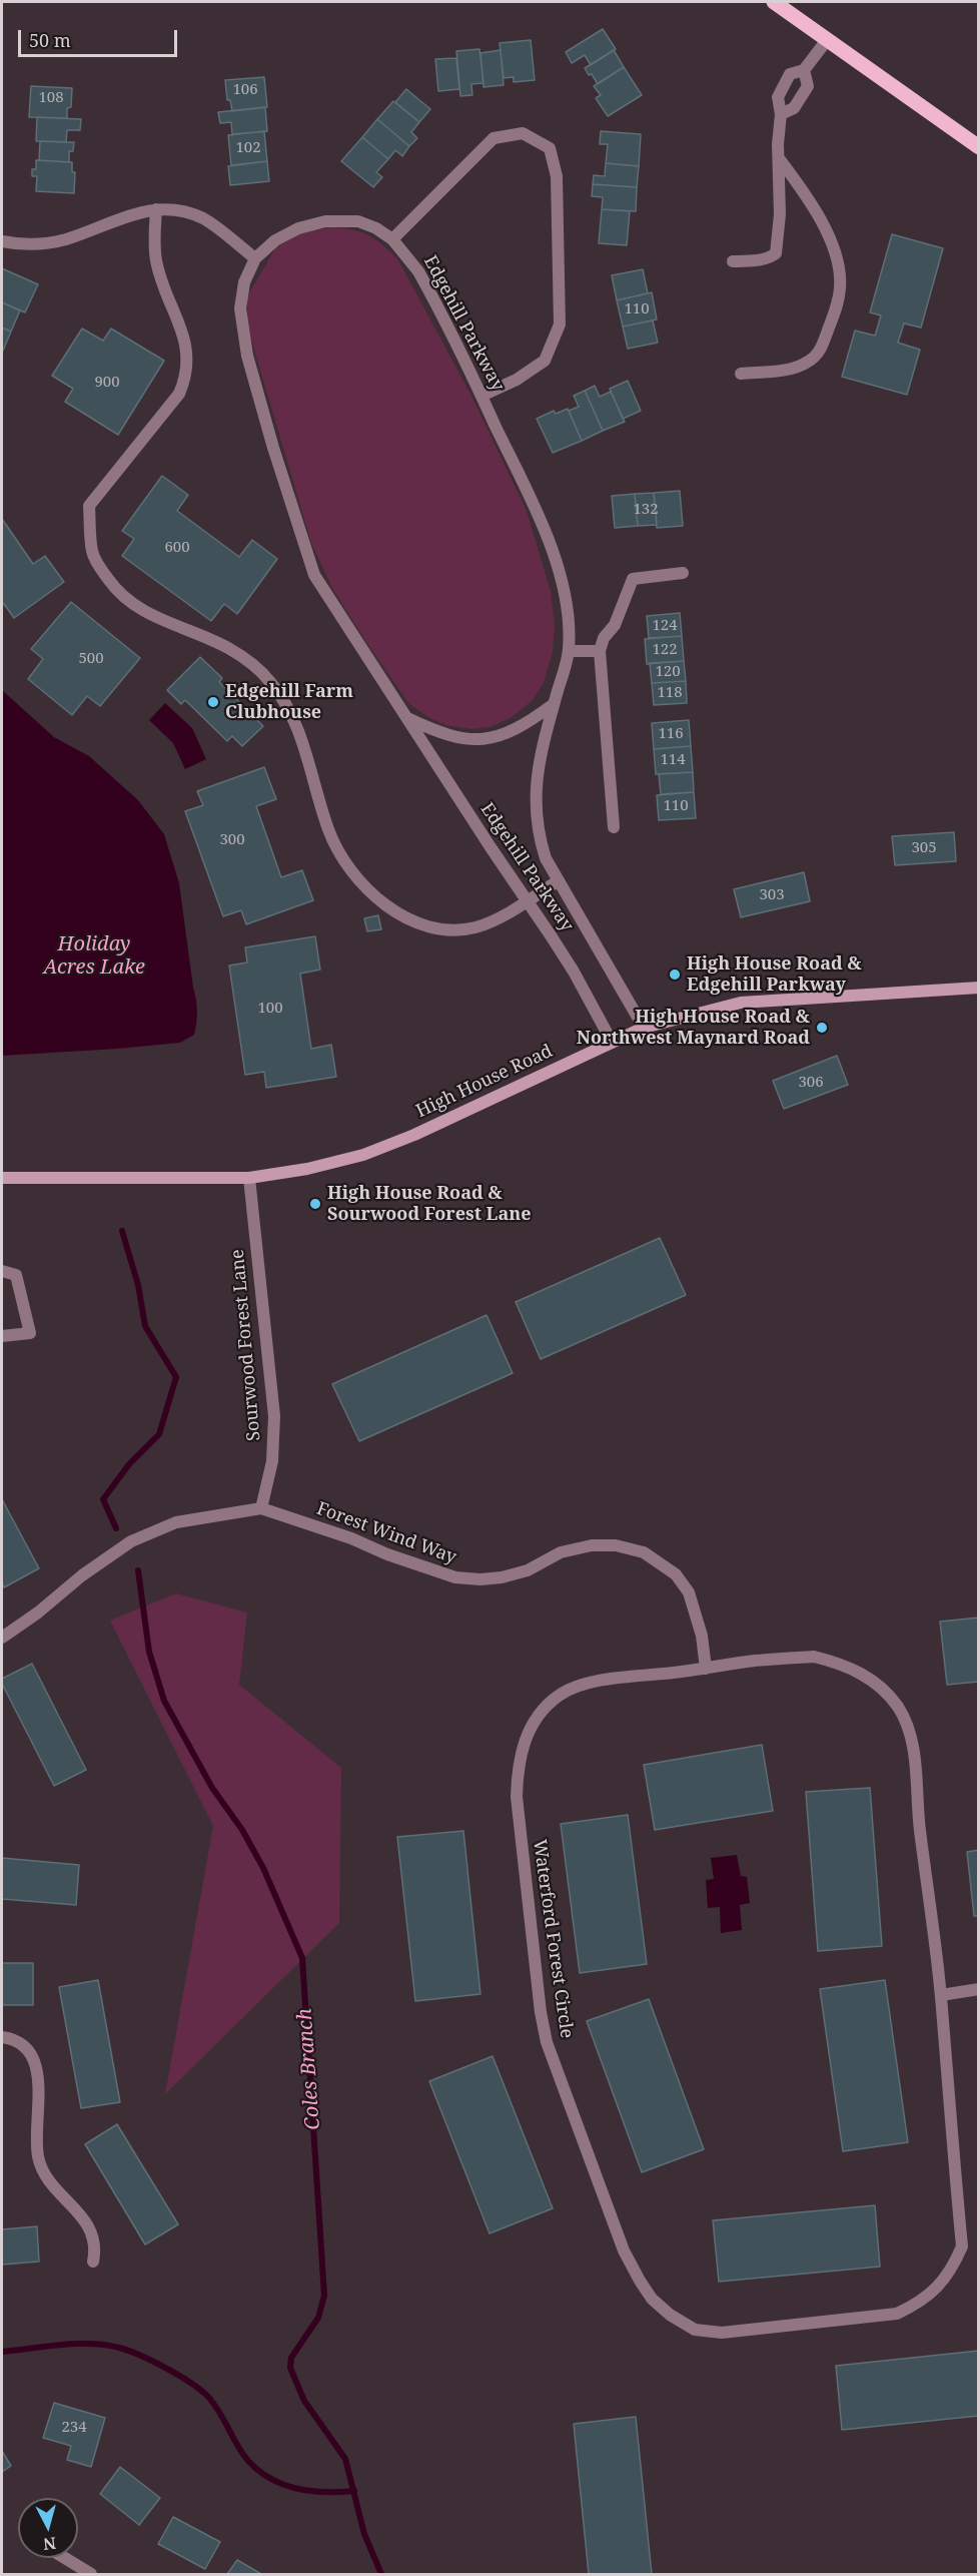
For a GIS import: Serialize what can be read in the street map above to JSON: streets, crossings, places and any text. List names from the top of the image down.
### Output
{
  "streets": {
    "main road": ["High House Road"],
    "street": [
      "Edgehill Parkway",
      "Sourwood Forest Lane",
      "Forest Wind Way",
      "Waterford Forest Circle"
    ]
  },
  "crossings": [
    ["Edgehill Parkway", "High House Road"],
    ["High House Road", "Sourwood Forest Lane"],
    ["Sourwood Forest Lane", "Forest Wind Way"],
    ["Forest Wind Way", "Waterford Forest Circle"]
  ],
  "water": ["Holiday Acres Lake", "Coles Branch"],
  "places": [
    "Edgehill Farm Clubhouse",
    "High House Road & Edgehill Parkway",
    "High House Road & Northwest Maynard Road",
    "High House Road & Sourwood Forest Lane"
  ],
  "house_numbers": [
    "106",
    "108",
    "102",
    "110",
    "900",
    "132",
    "600",
    "124",
    "122",
    "500",
    "120",
    "118",
    "116",
    "114",
    "110",
    "300",
    "305",
    "303",
    "100",
    "306",
    "234"
  ],
  "scale_bar": "50 m",
  "north": "bottom"
}
